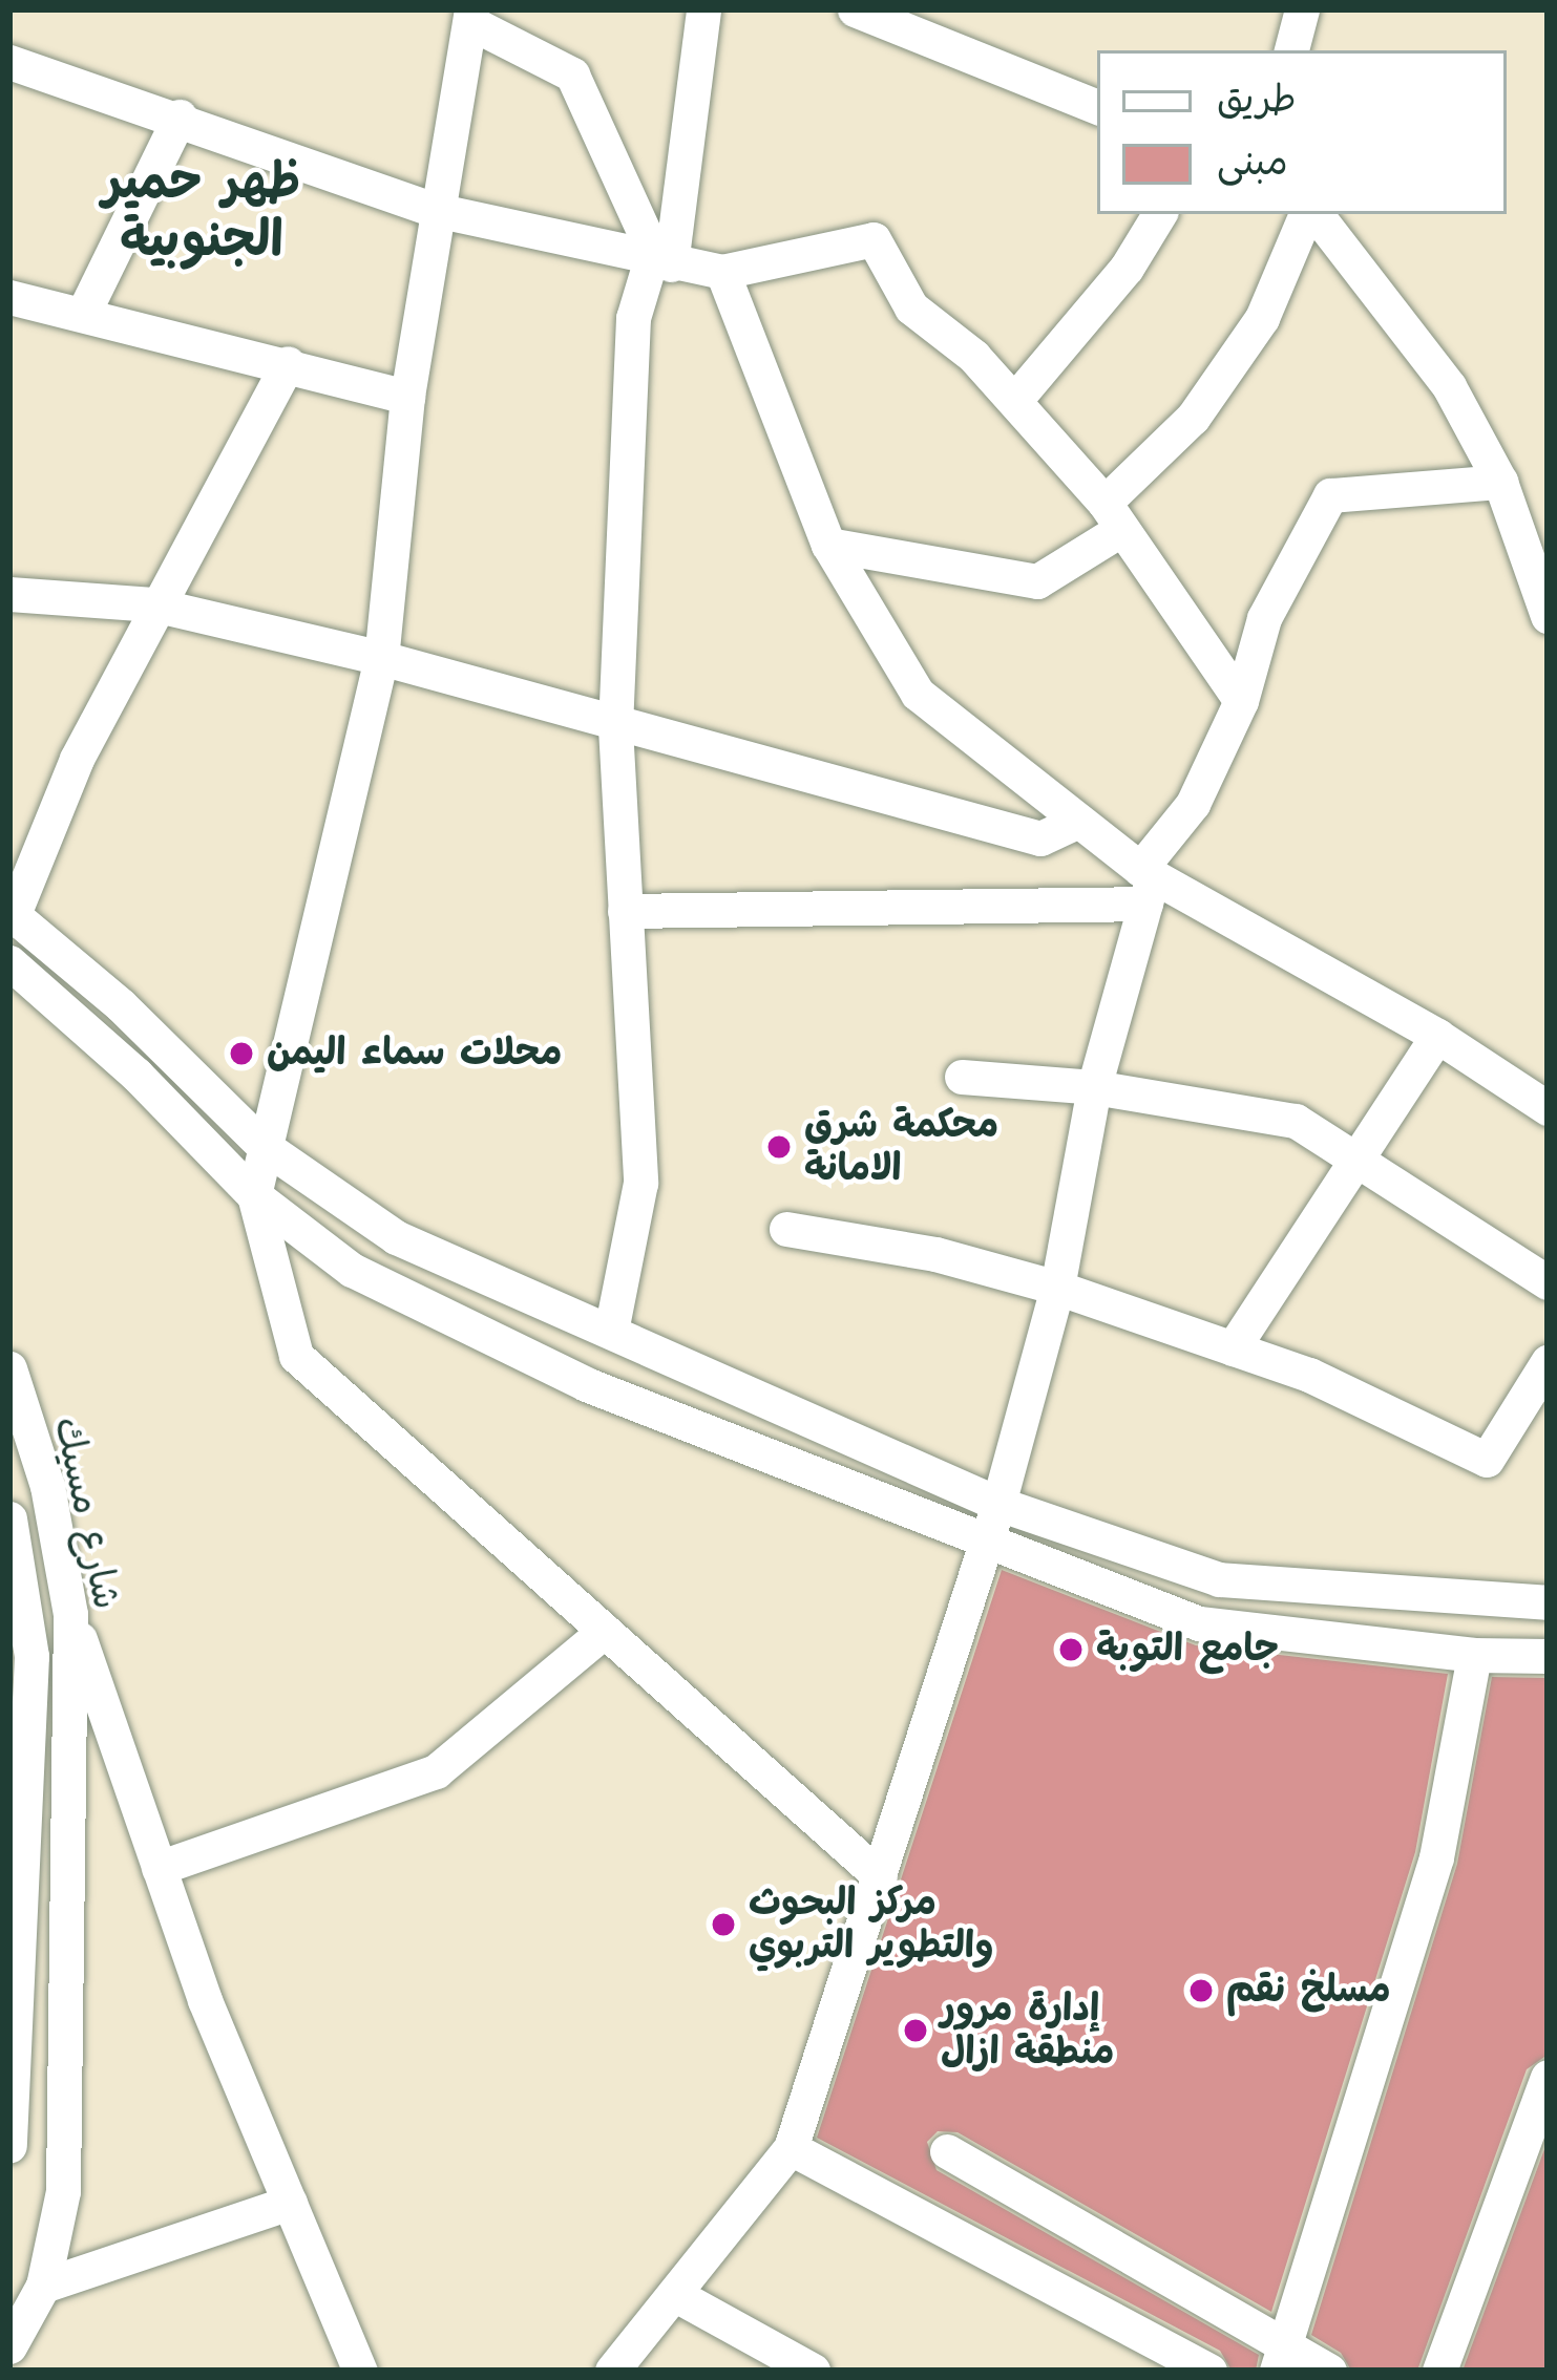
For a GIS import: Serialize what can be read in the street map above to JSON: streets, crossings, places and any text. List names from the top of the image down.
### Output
{
  "streets": {
    "street": ["شارع مسيك"]
  },
  "districts": ["ظهر حمير الجنوبية"],
  "places": [
    "محلات سماء اليمن",
    "محكمة شرق الامانة",
    "جامع التوبة",
    "مركز البحوث والتطوير التربوي",
    "مسلخ نقم",
    "إدارة مرور منطقة ازال"
  ],
  "legend": ["طريق", "مبنى"]
}
